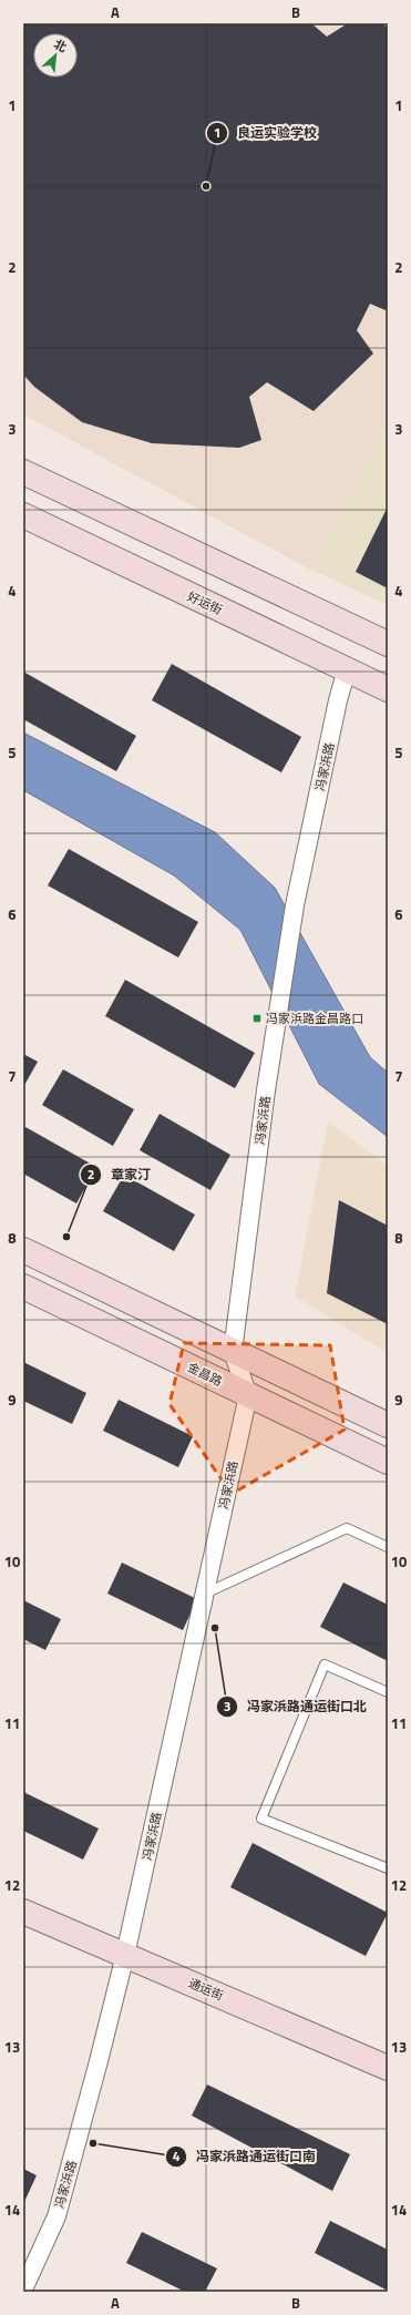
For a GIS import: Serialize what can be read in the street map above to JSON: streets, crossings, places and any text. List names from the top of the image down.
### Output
{
  "streets": {
    "street": [
      "好运街",
      "冯家浜路",
      "金昌路",
      "通运街"
    ]
  },
  "crossings": [
    ["好运街", "冯家浜路"],
    ["冯家浜路", "金昌路"],
    ["冯家浜路", "通运街"]
  ],
  "places": {
    "other": [
      "良运实验学校",
      "章家汀",
      "冯家浜路通运街口北",
      "冯家浜路通运街口南"
    ],
    "transit": ["冯家浜路金昌路口"]
  },
  "north": "top right",
  "grid": {
    "columns": ["A", "B"],
    "rows": [
      "1",
      "2",
      "3",
      "4",
      "5",
      "6",
      "7",
      "8",
      "9",
      "10",
      "11",
      "12",
      "13",
      "14"
    ]
  }
}
